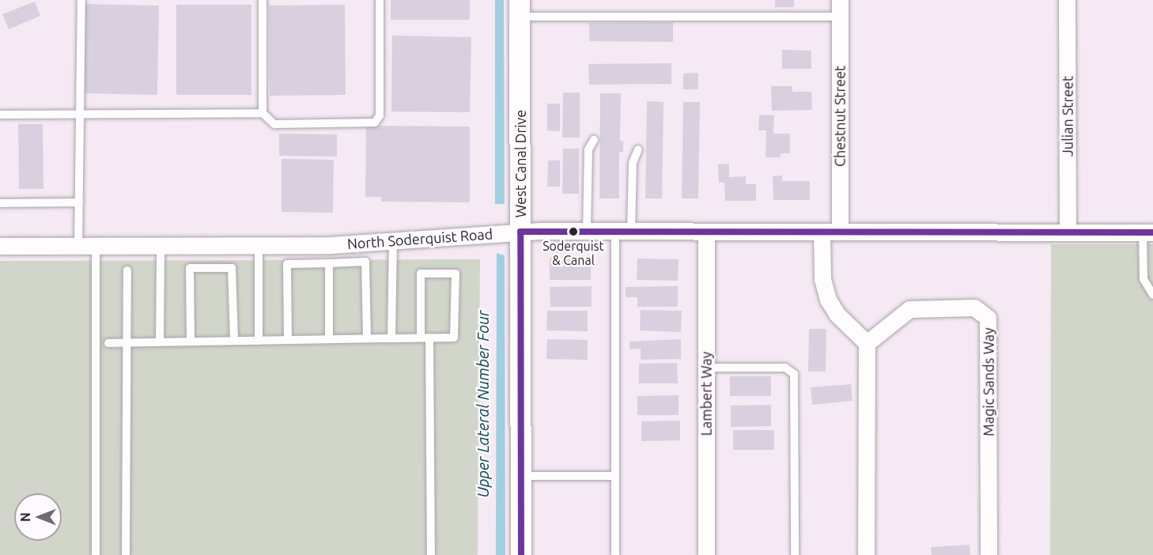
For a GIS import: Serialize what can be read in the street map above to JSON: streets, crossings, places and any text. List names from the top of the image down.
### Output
{
  "streets": {
    "street": [
      "Chestnut Street",
      "Julian Street",
      "West Canal Drive",
      "North Soderquist Road",
      "Magic Sands Way",
      "Lambert Way"
    ]
  },
  "crossings": [
    ["Chestnut Street", "North Soderquist Road"],
    ["Julian Street", "North Soderquist Road"],
    ["West Canal Drive", "North Soderquist Road"],
    ["North Soderquist Road", "Lambert Way"]
  ],
  "water": ["Upper Lateral Number Four"],
  "places": ["Soderquist & Canal"],
  "north": "left"
}
